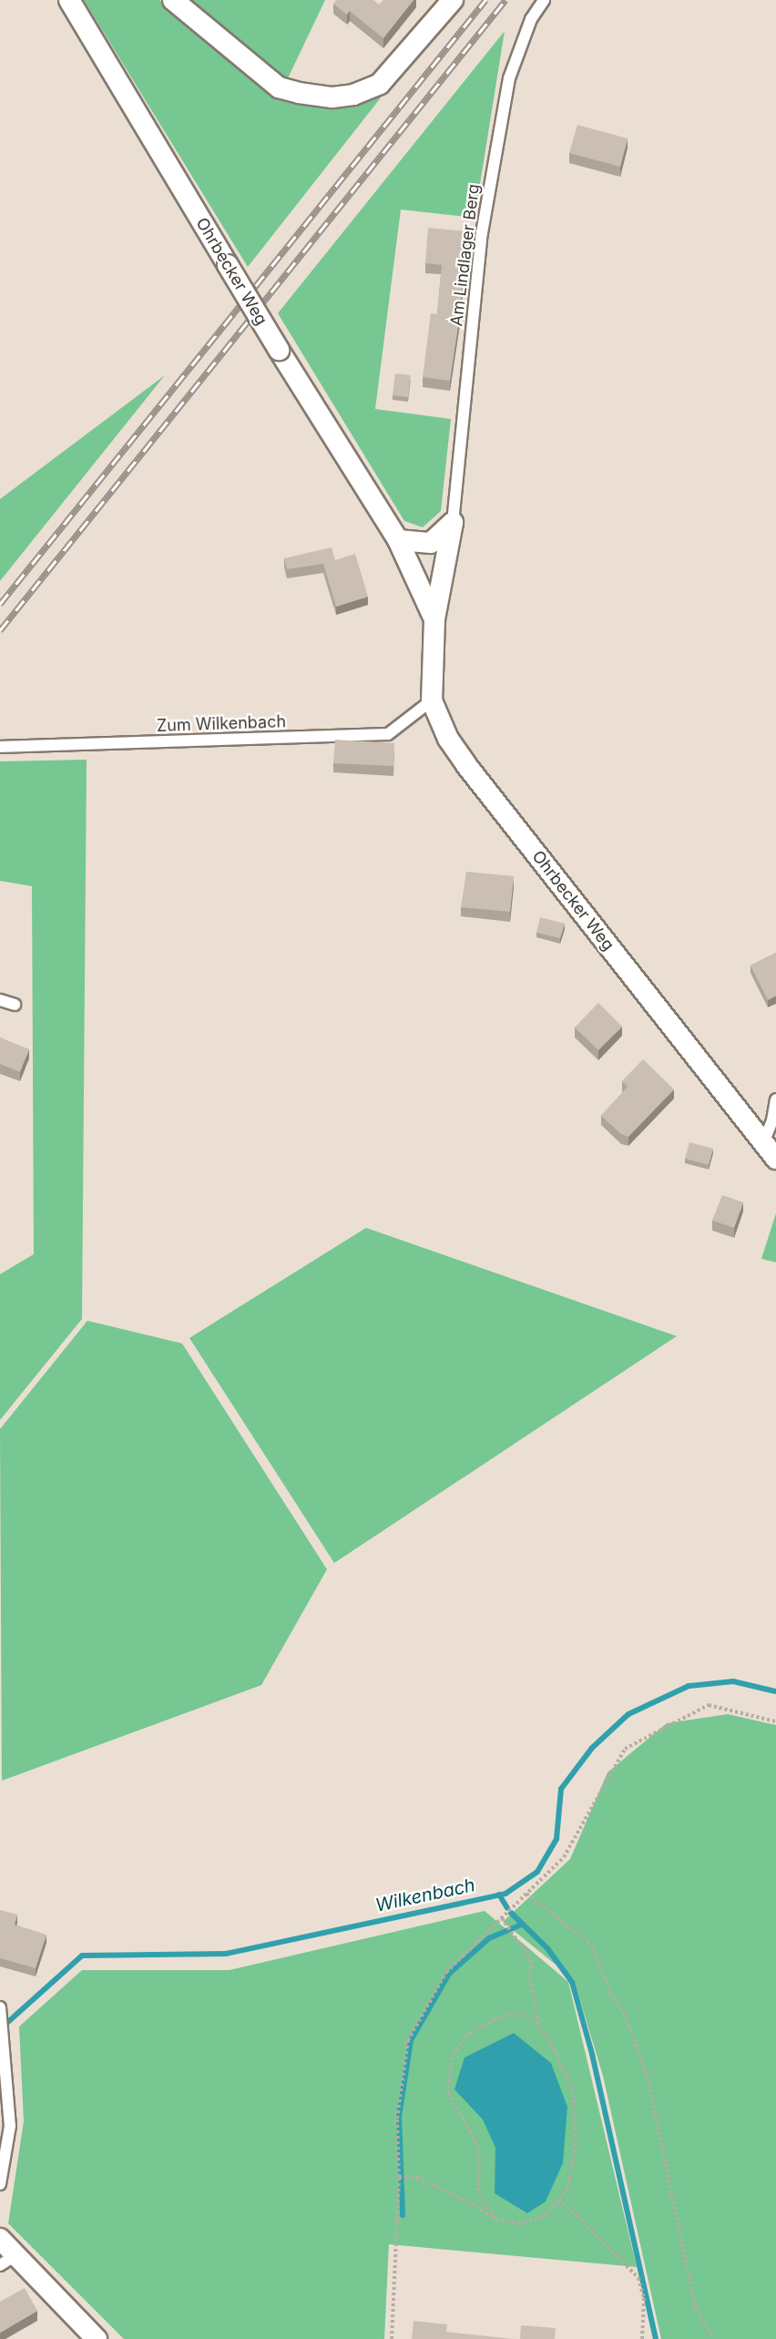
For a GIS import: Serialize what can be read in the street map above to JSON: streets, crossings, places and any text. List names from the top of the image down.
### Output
{
  "streets": {
    "street": ["Ohrbecker Weg"],
    "lane": ["Am Lindlager Berg", "Zum Wilkenbach"]
  },
  "crossings": [
    ["Am Lindlager Berg", "Ohrbecker Weg"],
    ["Ohrbecker Weg", "Zum Wilkenbach"]
  ],
  "water": ["Wilkenbach"]
}
